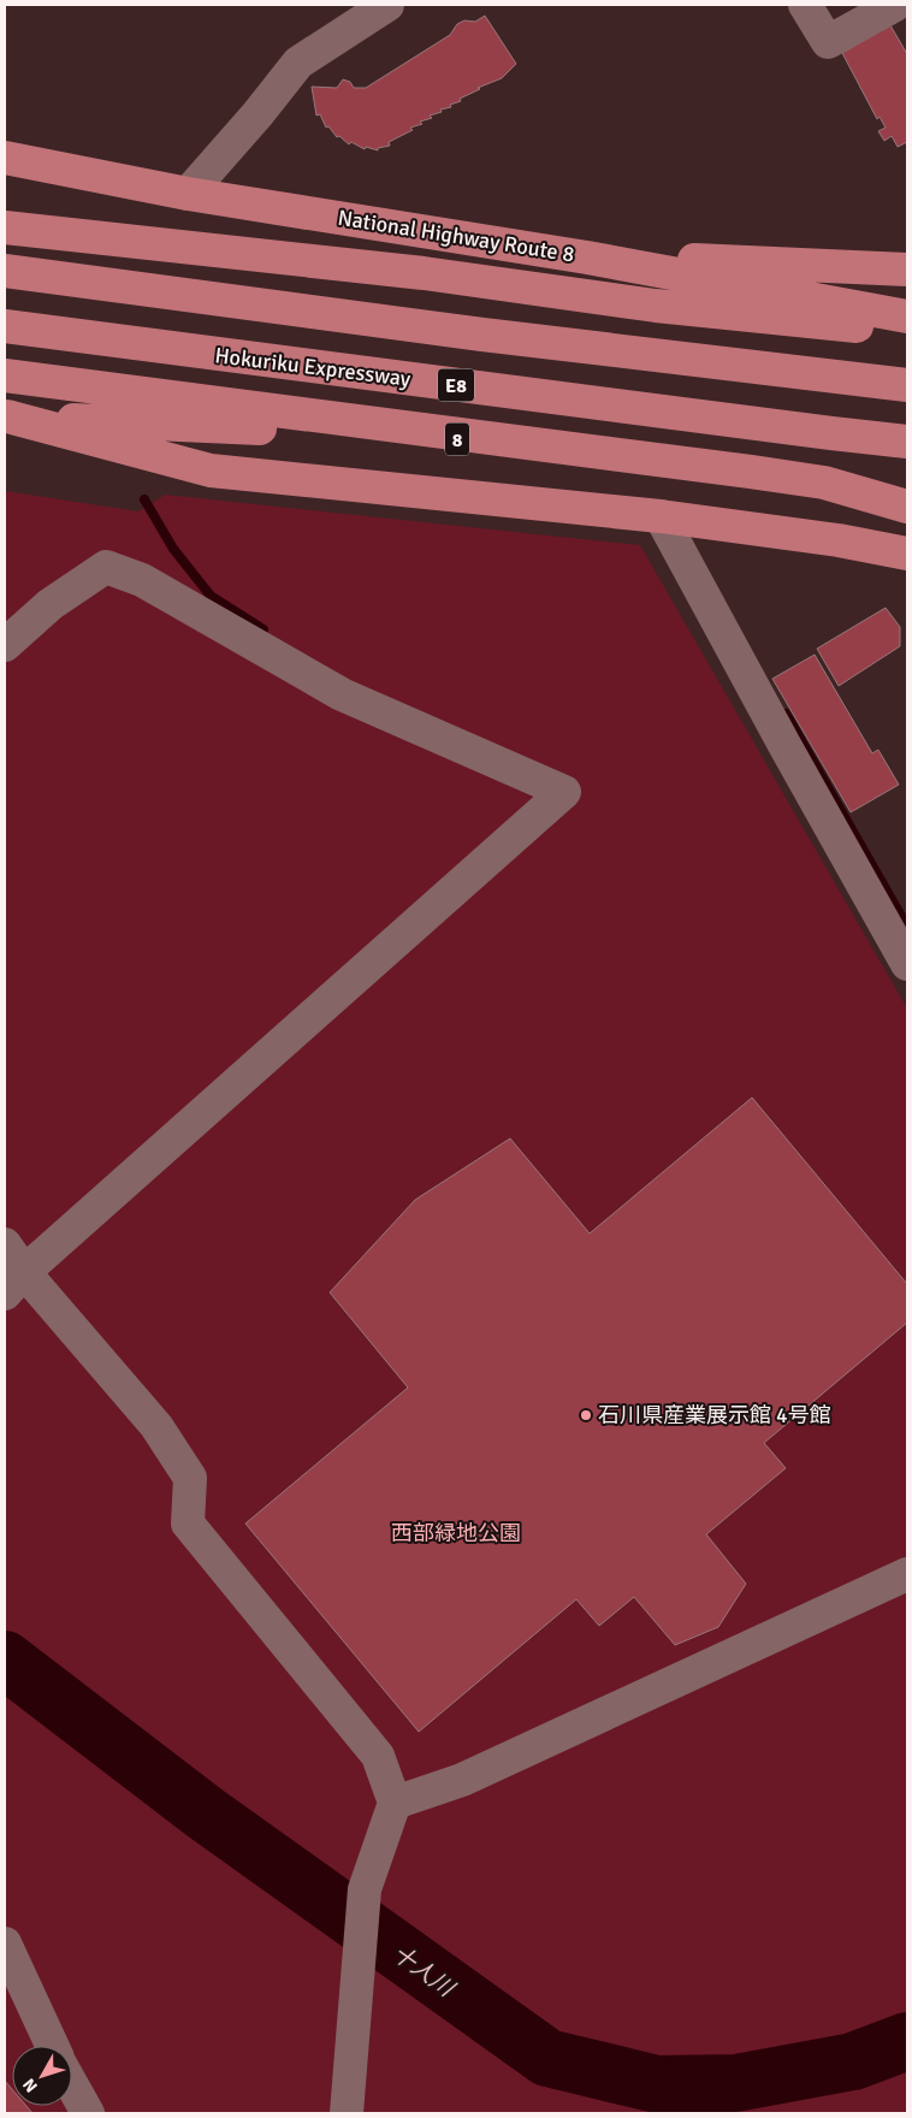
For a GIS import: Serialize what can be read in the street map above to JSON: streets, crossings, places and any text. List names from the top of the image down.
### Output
{
  "streets": {
    "highway": [
      "National Highway Route 8",
      "Hokuriku Expressway",
      "E8",
      "8"
    ]
  },
  "water": ["十人川"],
  "parks": ["西部緑地公園"],
  "places": ["石川県産業展示館 4号館"],
  "north": "bottom left"
}
